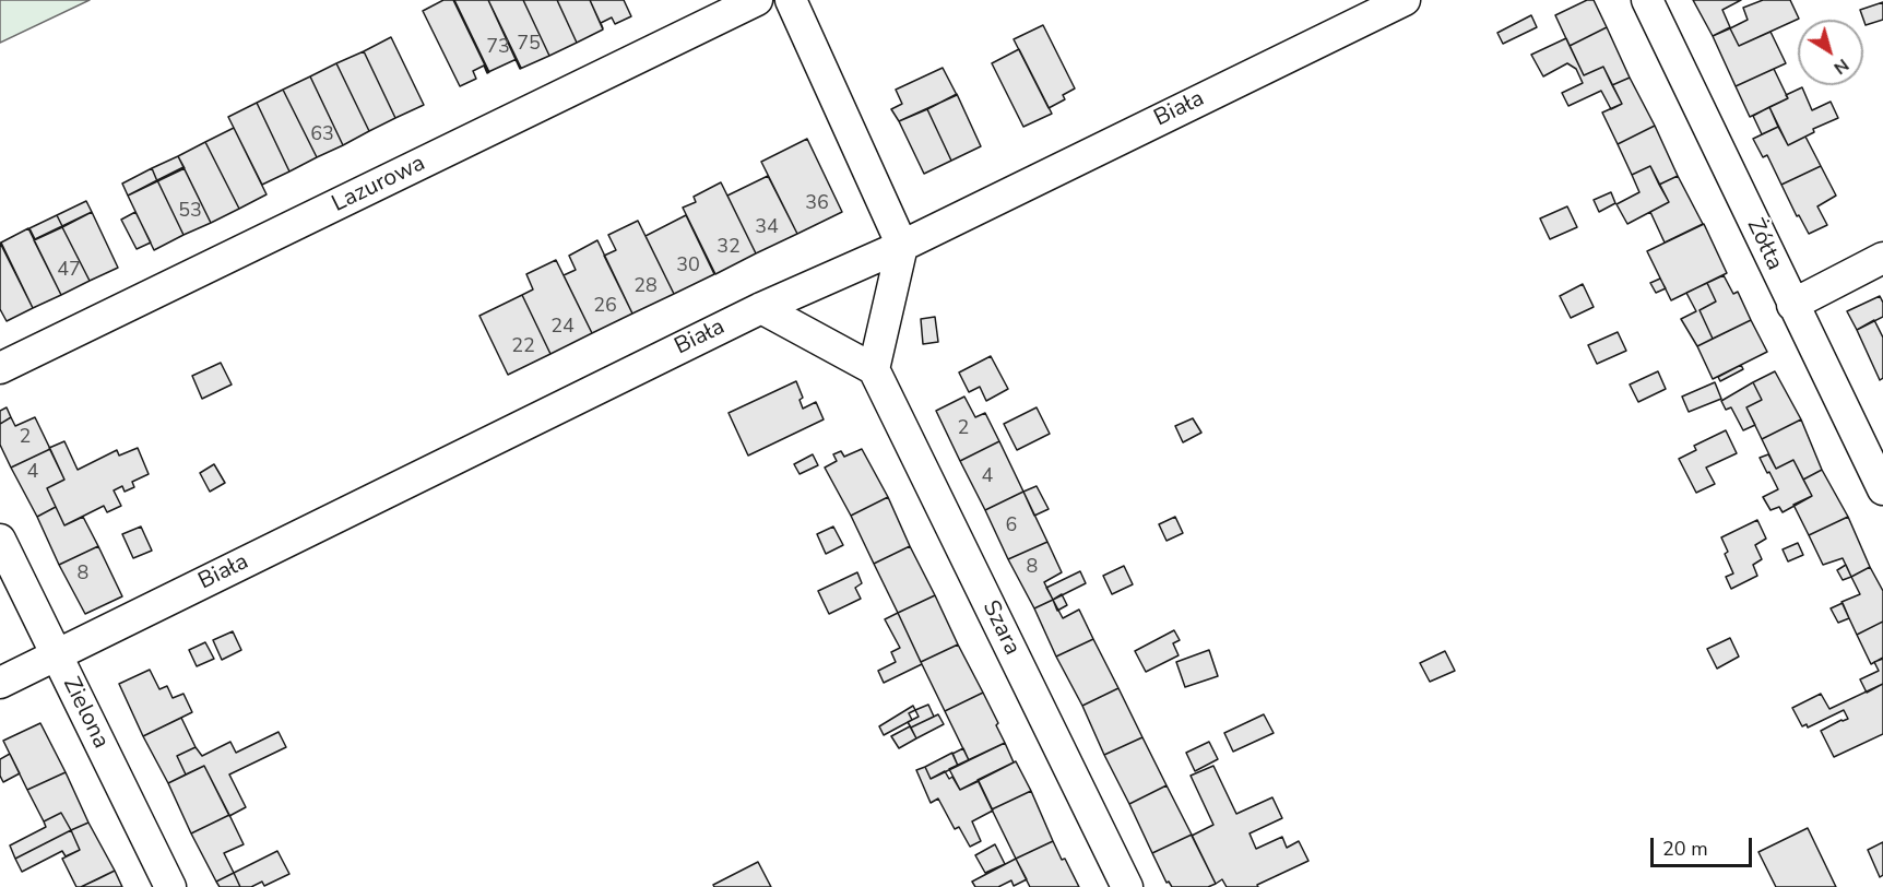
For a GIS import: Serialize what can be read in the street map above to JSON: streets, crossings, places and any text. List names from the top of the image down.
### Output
{
  "streets": {
    "street": [
      "Biała",
      "Lazurowa",
      "Żółta",
      "Szara",
      "Zielona"
    ]
  },
  "crossings": [
    ["Biała", "Zielona"]
  ],
  "house_numbers": [
    "75",
    "73",
    "63",
    "36",
    "53",
    "34",
    "32",
    "30",
    "47",
    "28",
    "26",
    "24",
    "22",
    "2",
    "2",
    "4",
    "4",
    "6",
    "8",
    "8"
  ],
  "scale_bar": "20 m",
  "north": "bottom right"
}
